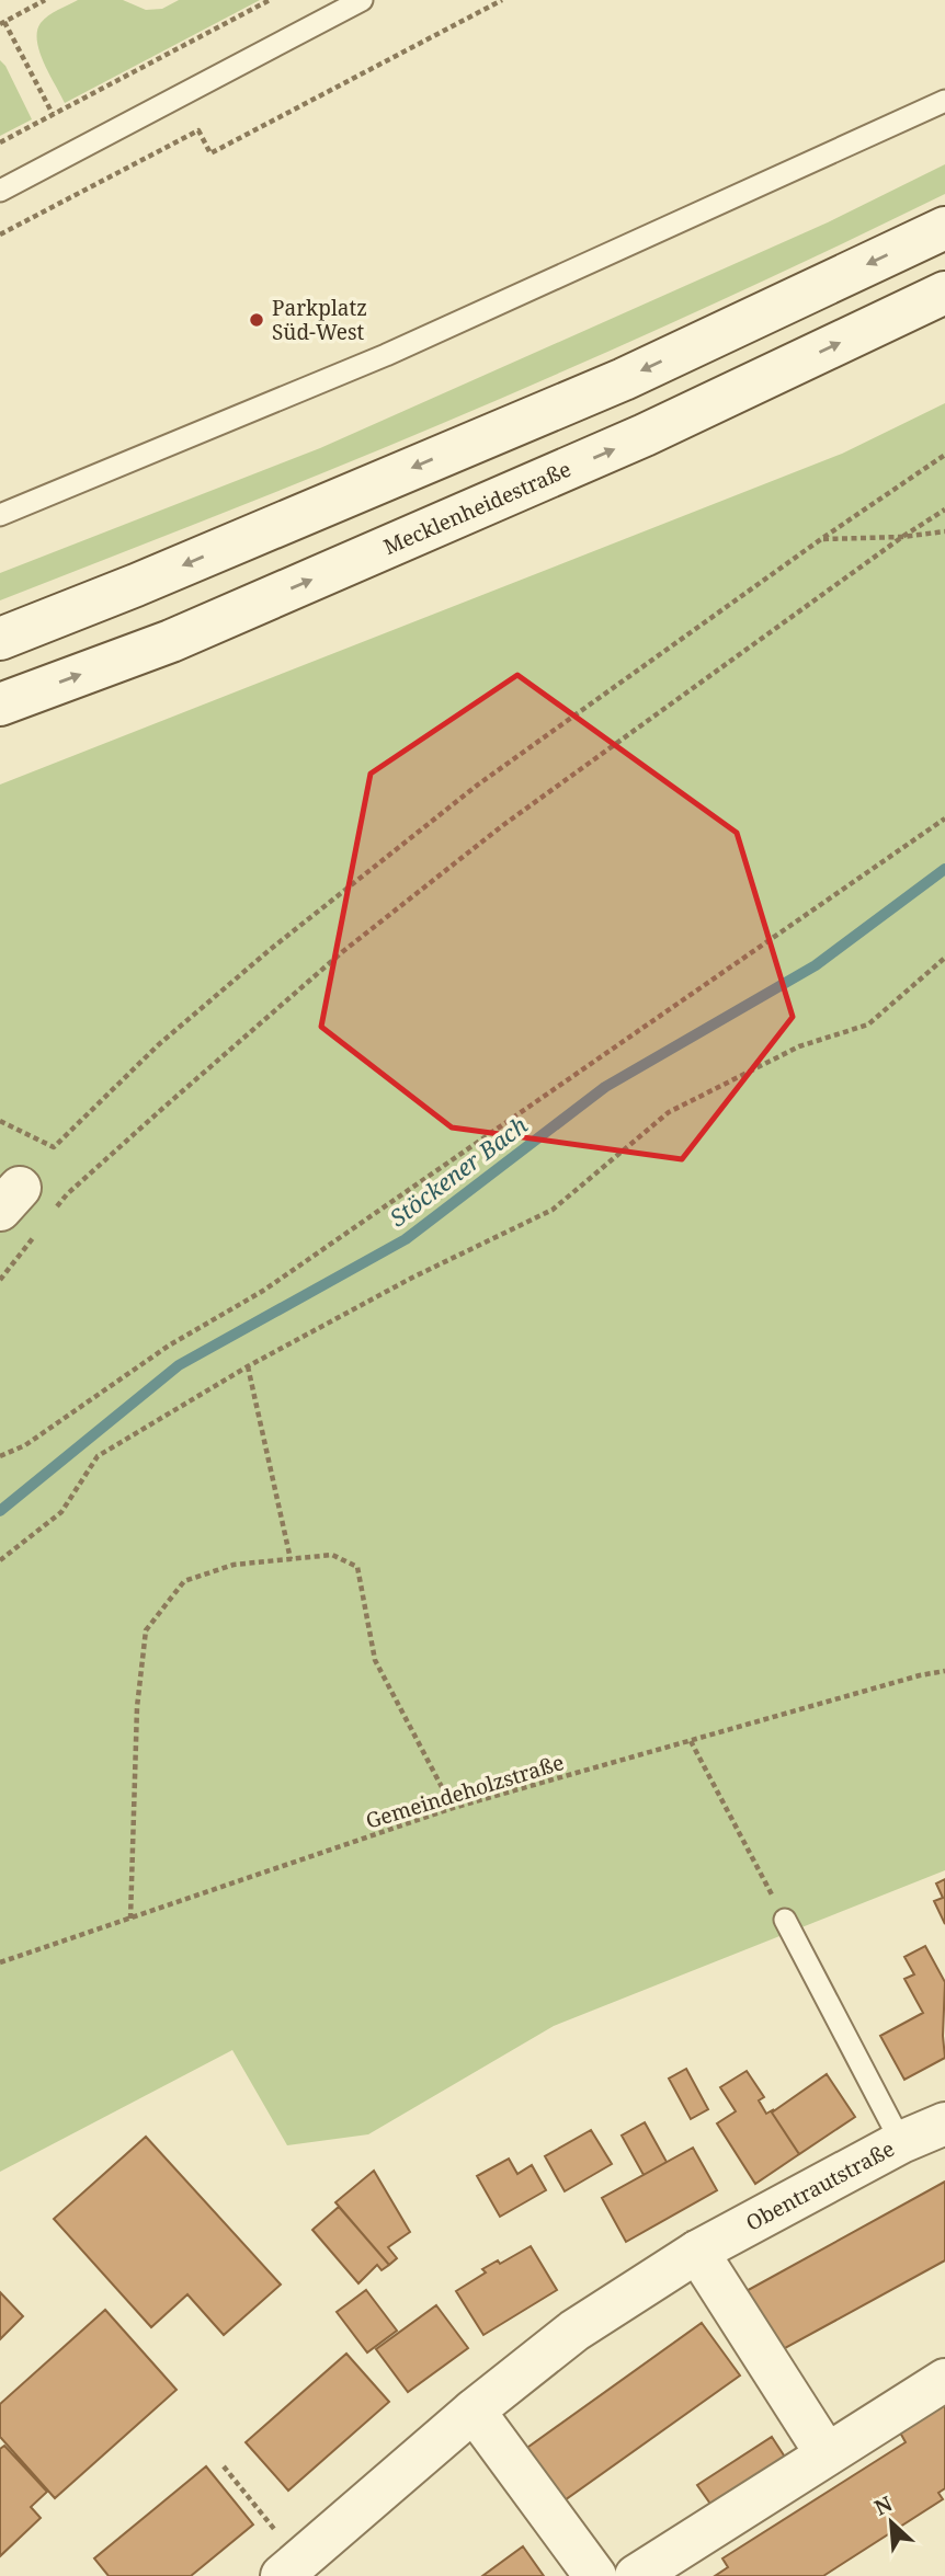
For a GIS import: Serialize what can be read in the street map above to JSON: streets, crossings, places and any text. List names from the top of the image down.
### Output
{
  "streets": {
    "main road": ["Mecklenheidestraße", "Obentrautstraße"],
    "path": ["Gemeindeholzstraße"]
  },
  "water": ["Stöckener Bach"],
  "places": ["Parkplatz Süd-West"],
  "north": "top left"
}
